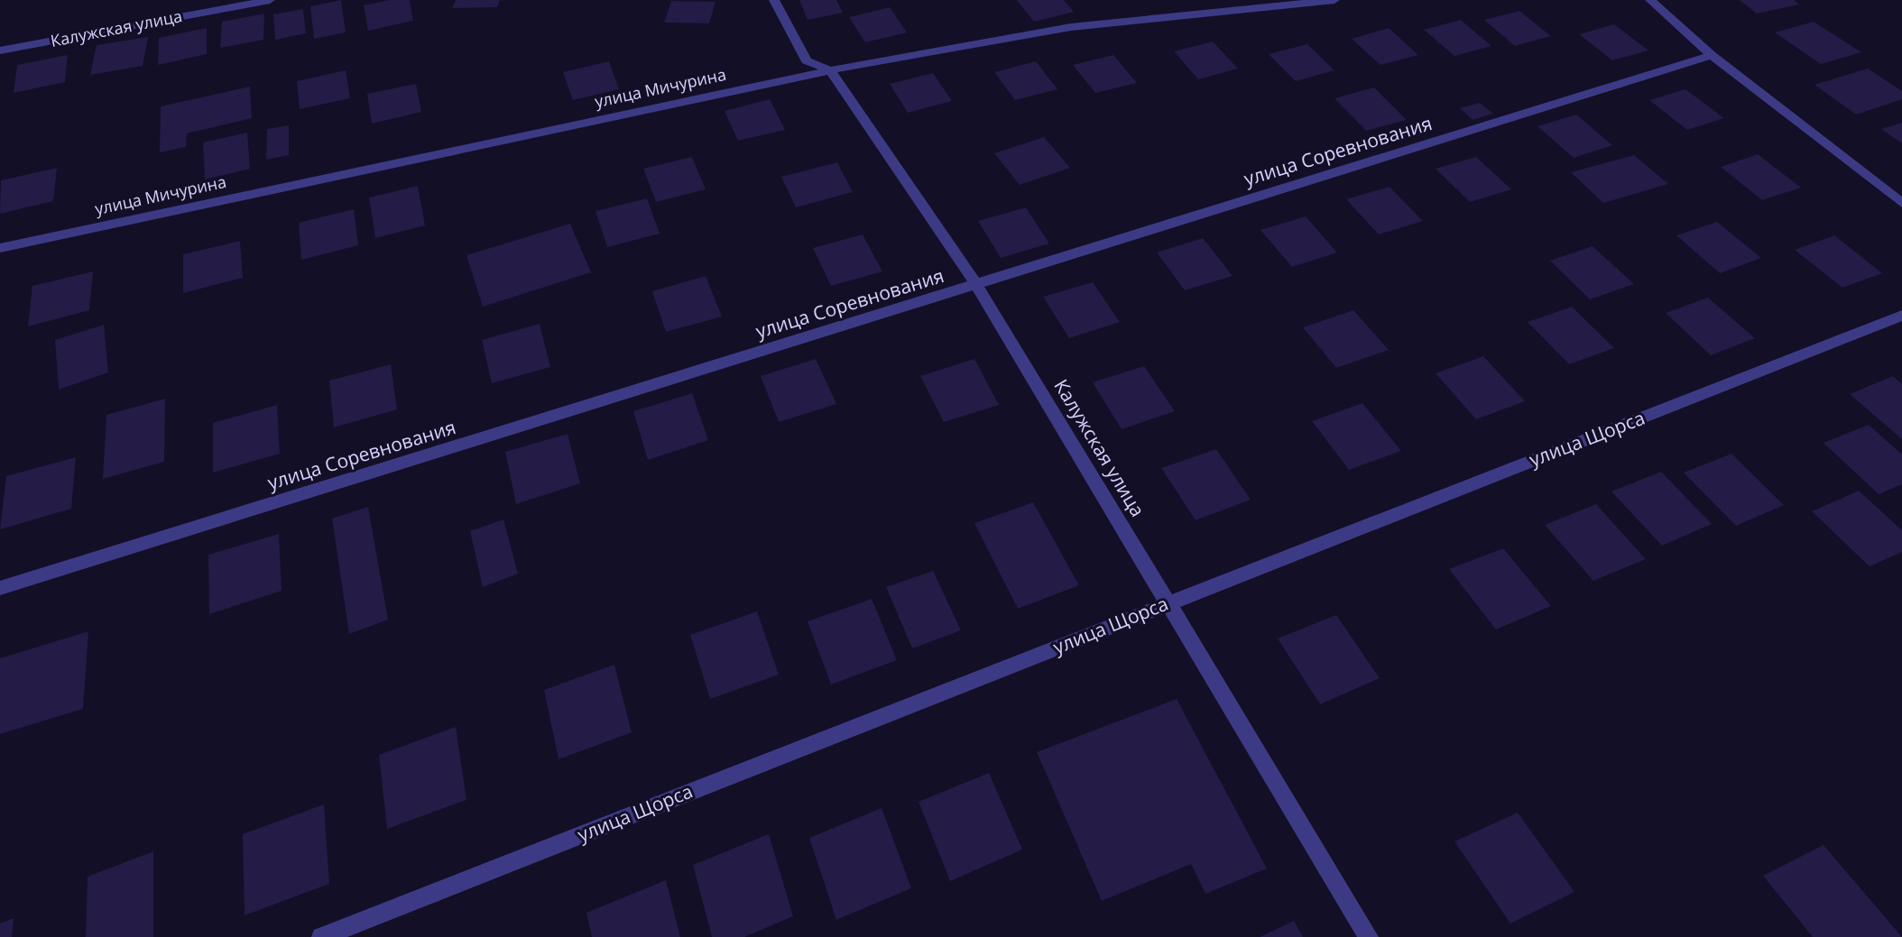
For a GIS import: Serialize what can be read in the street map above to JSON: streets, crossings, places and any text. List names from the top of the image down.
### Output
{
  "streets": {
    "street": [
      "Калужская улица",
      "улица Мичурина",
      "улица Соревнования",
      "улица Щорса"
    ]
  },
  "crossings": [
    ["Калужская улица", "улица Мичурина"],
    ["Калужская улица", "улица Соревнования"],
    ["Калужская улица", "улица Щорса"]
  ]
}
